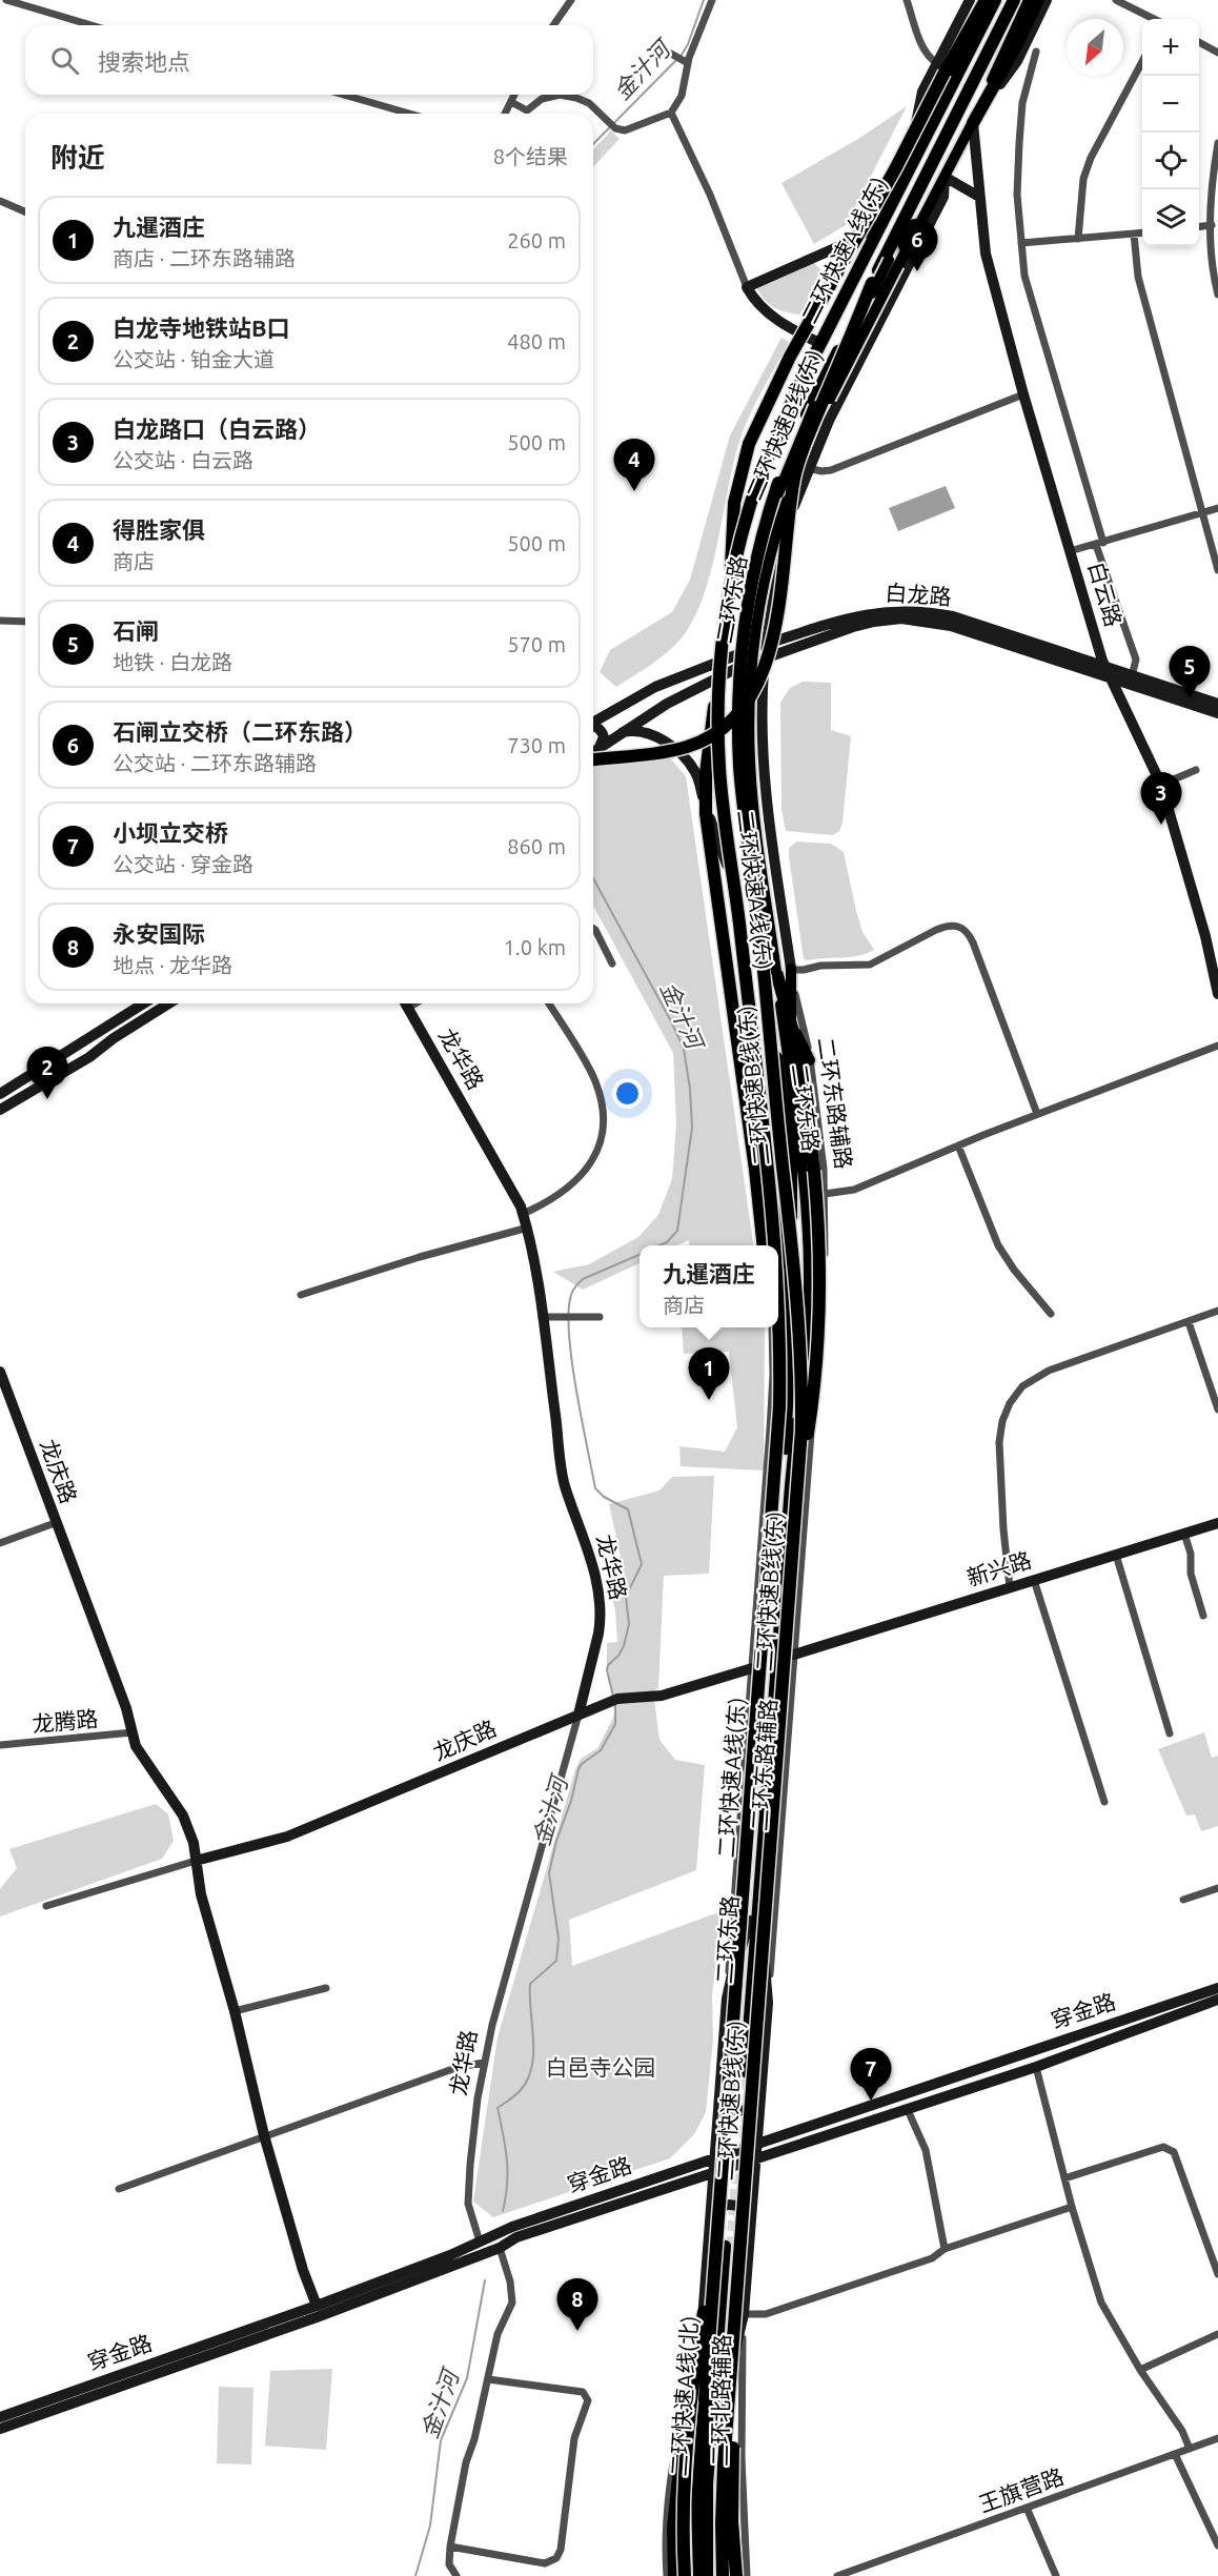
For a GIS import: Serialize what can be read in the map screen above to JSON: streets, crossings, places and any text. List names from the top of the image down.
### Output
{
  "streets": {
    "highway": ["二环快速A线(东)", "二环快速B线(东)", "二环快速A线(北)"],
    "main road": ["二环东路"],
    "street": [
      "白云路",
      "白龙路",
      "龙华路",
      "二环东路辅路",
      "龙庆路",
      "新兴路",
      "龙腾路",
      "穿金路",
      "二环北路辅路",
      "王旗营路"
    ]
  },
  "crossings": [
    ["二环快速A线(东)", "二环东路辅路"],
    ["二环快速A线(东)", "二环快速A线(北)"],
    ["二环快速A线(东)", "二环北路辅路"],
    ["二环快速B线(东)", "二环东路辅路"],
    ["二环快速B线(东)", "二环北路辅路"],
    ["白云路", "白龙路"],
    ["白龙路", "二环东路辅路"],
    ["龙华路", "龙庆路"],
    ["龙华路", "穿金路"],
    ["二环东路辅路", "龙庆路"],
    ["二环东路辅路", "新兴路"],
    ["二环东路辅路", "穿金路"],
    ["二环东路辅路", "二环快速A线(北)"],
    ["二环东路辅路", "二环北路辅路"],
    ["龙庆路", "龙腾路"],
    ["龙庆路", "穿金路"],
    ["二环快速A线(北)", "二环北路辅路"]
  ],
  "water": ["金汁河"],
  "parks": ["白邑寺公园"],
  "north": "bottom left",
  "page": {
    "map_buttons": ["+", "−"],
    "search": "搜索地点",
    "heading": ["附近", "8个结果"],
    "list": [
      {
        "mark": "1",
        "name": "九暹酒庄",
        "note": "商店 · 二环东路辅路",
        "value": "260 m"
      },
      {
        "mark": "2",
        "name": "白龙寺地铁站B口",
        "note": "公交站 · 铂金大道",
        "value": "480 m"
      },
      {
        "mark": "3",
        "name": "白龙路口（白云路）",
        "note": "公交站 · 白云路",
        "value": "500 m"
      },
      {
        "mark": "4",
        "name": "得胜家俱",
        "note": "商店",
        "value": "500 m"
      },
      {
        "mark": "5",
        "name": "石闸",
        "note": "地铁 · 白龙路",
        "value": "570 m"
      },
      {
        "mark": "6",
        "name": "石闸立交桥（二环东路）",
        "note": "公交站 · 二环东路辅路",
        "value": "730 m"
      },
      {
        "mark": "7",
        "name": "小坝立交桥",
        "note": "公交站 · 穿金路",
        "value": "860 m"
      },
      {
        "mark": "8",
        "name": "永安国际",
        "note": "地点 · 龙华路",
        "value": "1.0 km"
      }
    ],
    "pins": [
      "6",
      "4",
      "5",
      "3",
      "2",
      "1",
      "7",
      "8"
    ],
    "popup": ["九暹酒庄", "商店"]
  }
}
